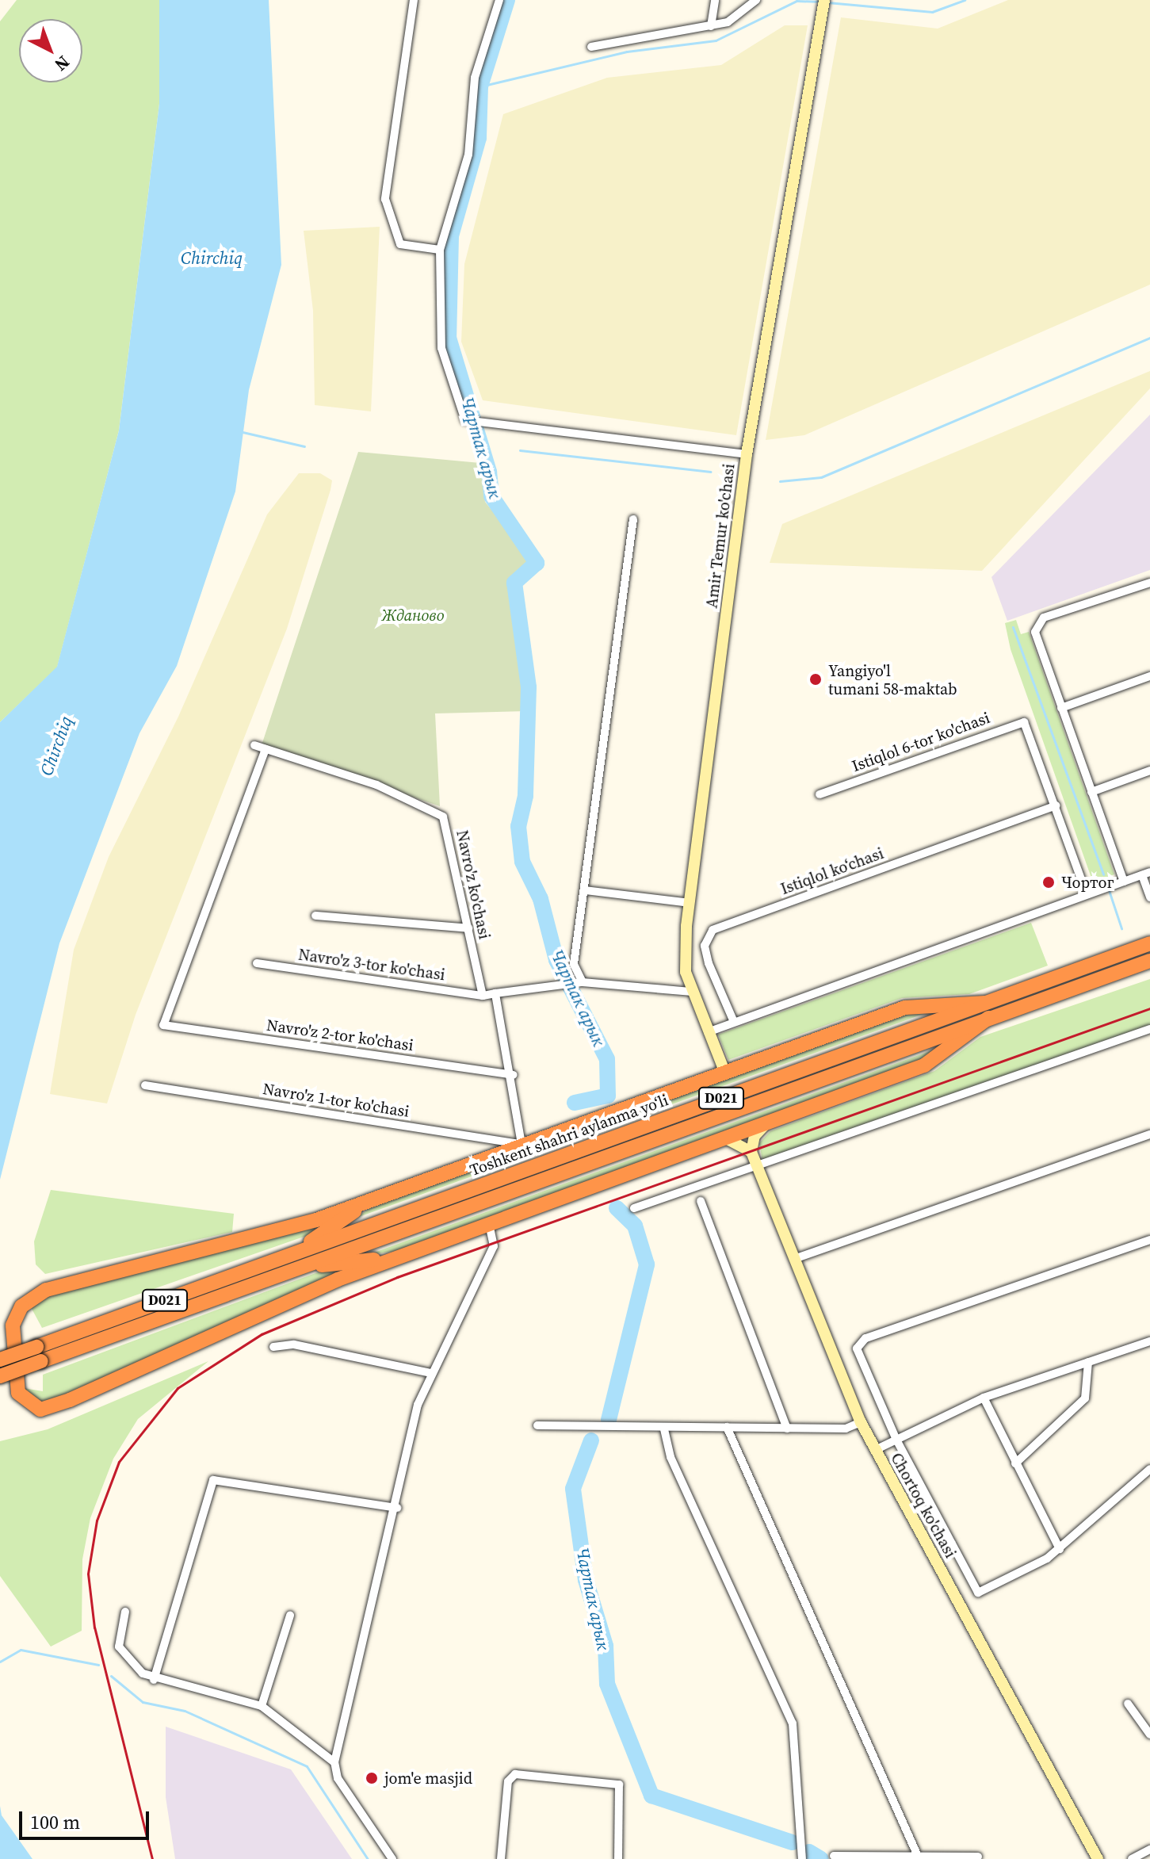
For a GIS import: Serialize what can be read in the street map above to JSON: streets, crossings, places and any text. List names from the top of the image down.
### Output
{
  "streets": {
    "highway": ["D021", "Toshkent shahri aylanma yoʻli"],
    "main road": ["Amir Temur ko'chasi", "Chortoq ko'chasi"],
    "street": [
      "Istiqlol 6-tor ko'chasi",
      "Istiqlol koʻchasi",
      "Navro'z ko'chasi",
      "Navro'z 3-tor ko'chasi",
      "Navro'z 2-tor ko'chasi",
      "Navro'z 1-tor ko'chasi"
    ]
  },
  "crossings": [
    ["Istiqlol 6-tor ko'chasi", "Istiqlol koʻchasi"],
    ["Navro'z ko'chasi", "Navro'z 3-tor ko'chasi"],
    ["Navro'z ko'chasi", "Navro'z 2-tor ko'chasi"]
  ],
  "water": ["Chirchiq", "Чартак арык"],
  "parks": ["Жданово"],
  "places": ["Yangiyo'l tumani 58-maktab", "Чортог", "jom'e masjid"],
  "scale_bar": "100 m",
  "north": "bottom right"
}
